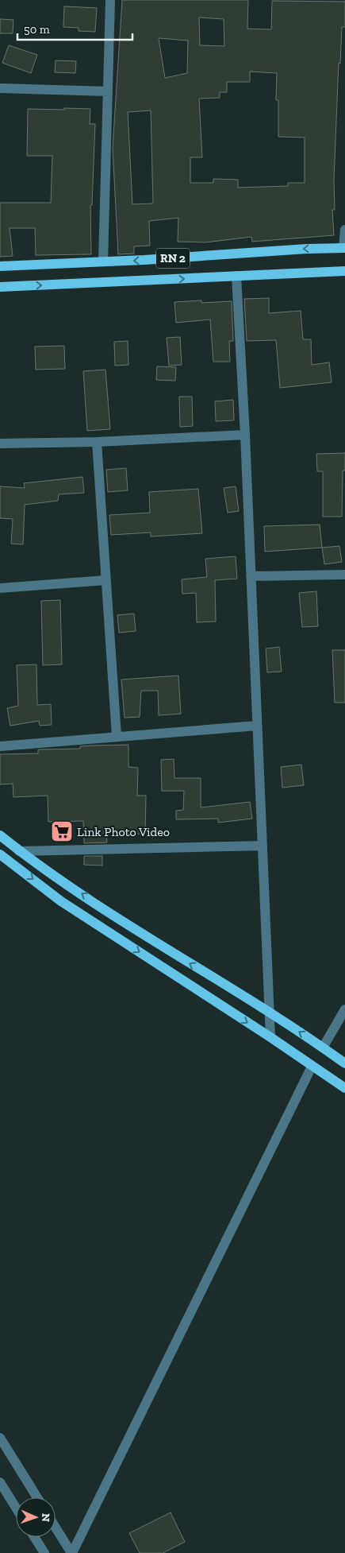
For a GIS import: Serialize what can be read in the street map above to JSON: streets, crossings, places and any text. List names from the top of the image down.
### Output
{
  "streets": {
    "main road": ["RN 2"]
  },
  "places": {
    "supermarket": ["Link Photo Video"]
  },
  "scale_bar": "50 m",
  "north": "right"
}
